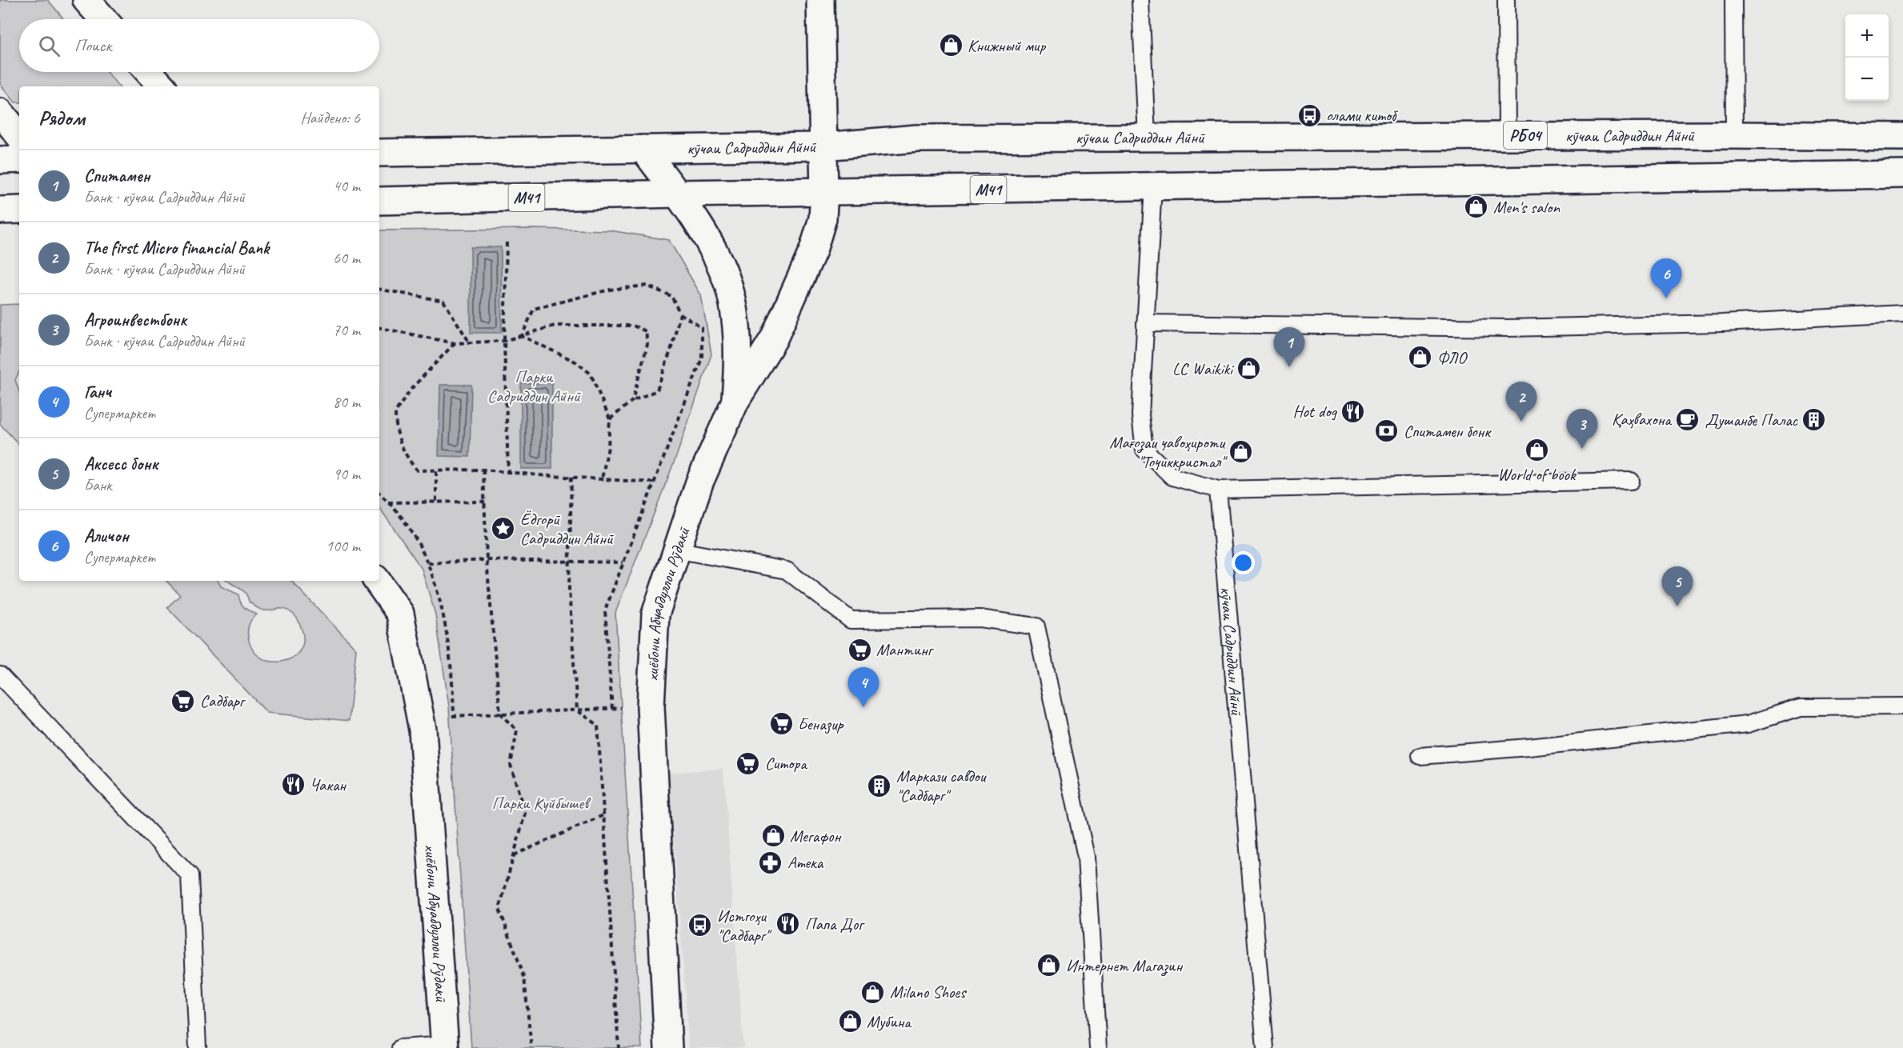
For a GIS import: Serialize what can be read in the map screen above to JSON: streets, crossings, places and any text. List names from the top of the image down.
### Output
{
  "streets": {
    "main road": [
      "РБ04",
      "кӯчаи Садриддин Айнӣ",
      "M41",
      "хиёбони Абуабдуллои Рӯдакӣ"
    ]
  },
  "crossings": [
    ["кӯчаи Садриддин Айнӣ", "хиёбони Абуабдуллои Рӯдакӣ"],
    ["M41", "хиёбони Абуабдуллои Рӯдакӣ"]
  ],
  "parks": ["Парки Садриддин Айнӣ", "Парки Куйбышев"],
  "places": {
    "shop": [
      "Книжный мир",
      "Men's salon",
      "ФЛО",
      "LC Waikiki",
      "World of book",
      "Мағозаи ҷавоҳироти \"Тоҷиккристал\"",
      "Мегафон",
      "Интернет Магазин",
      "Milano Shoes",
      "Мубина"
    ],
    "bus stop": ["олами китоб", "Истгоҳи \"Садбарг\""],
    "restaurant": ["Hot dog", "Чакан", "Папа Дог"],
    "cafe": ["Қаҳвахона"],
    "building": ["Душанбе Палас", "Маркази савдои \"Садбарг\""],
    "bank": ["Спитамен бонк"],
    "place": ["Ёдгорӣ Садриддин Айнӣ"],
    "supermarket": [
      "Мантинг",
      "Садбарг",
      "Беназир",
      "Ситора"
    ],
    "pharmacy": ["Атека"]
  },
  "page": {
    "map_buttons": ["+", "−"],
    "search": "Поиск",
    "heading": ["Рядом", "Найдено: 6"],
    "list": [
      {
        "mark": "1",
        "name": "Спитамен",
        "note": "Банк · кӯчаи Садриддин Айнӣ",
        "value": "40 m"
      },
      {
        "mark": "2",
        "name": "The first Micro financial Bank",
        "note": "Банк · кӯчаи Садриддин Айнӣ",
        "value": "60 m"
      },
      {
        "mark": "3",
        "name": "Агроинвестбонк",
        "note": "Банк · кӯчаи Садриддин Айнӣ",
        "value": "70 m"
      },
      {
        "mark": "4",
        "name": "Ганч",
        "note": "Супермаркет",
        "value": "80 m"
      },
      {
        "mark": "5",
        "name": "Аксесс бонк",
        "note": "Банк",
        "value": "90 m"
      },
      {
        "mark": "6",
        "name": "Аличон",
        "note": "Супермаркет",
        "value": "100 m"
      }
    ],
    "pins": [
      "6",
      "1",
      "2",
      "3",
      "5",
      "4"
    ]
  }
}
